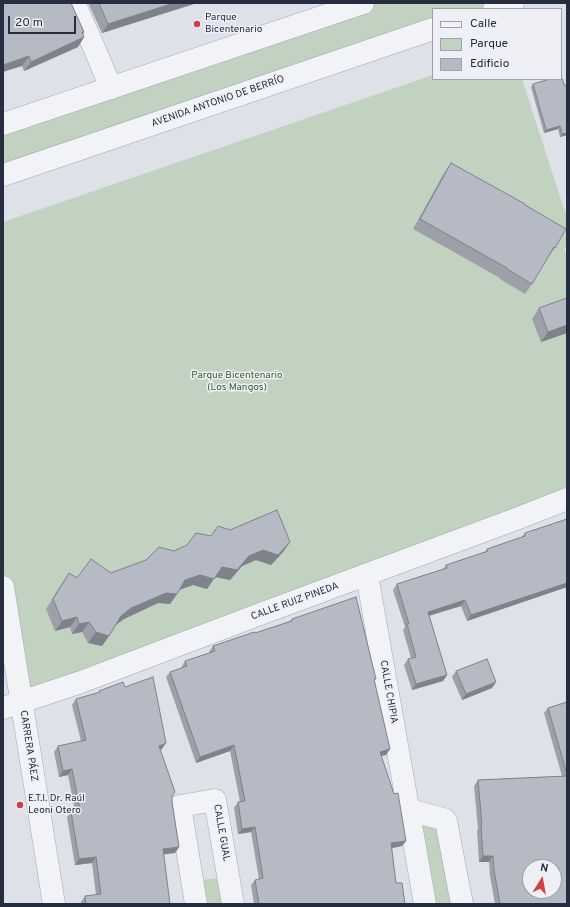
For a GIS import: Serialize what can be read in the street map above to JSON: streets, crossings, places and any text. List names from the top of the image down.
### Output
{
  "streets": {
    "street": [
      "AVENIDA ANTONIO DE BERRÍO",
      "CALLE RUIZ PINEDA",
      "CALLE CHIPIA",
      "CARRERA PÁEZ",
      "CALLE GUAL"
    ]
  },
  "crossings": [
    ["CALLE RUIZ PINEDA", "CALLE CHIPIA"],
    ["CALLE RUIZ PINEDA", "CARRERA PÁEZ"]
  ],
  "parks": ["Parque Bicentenario (Los Mangos)"],
  "places": ["Parque Bicentenario", "E.T.I. Dr. Raúl Leoni Otero"],
  "legend": ["Calle", "Parque", "Edificio"],
  "scale_bar": "20 m",
  "north": "top"
}
